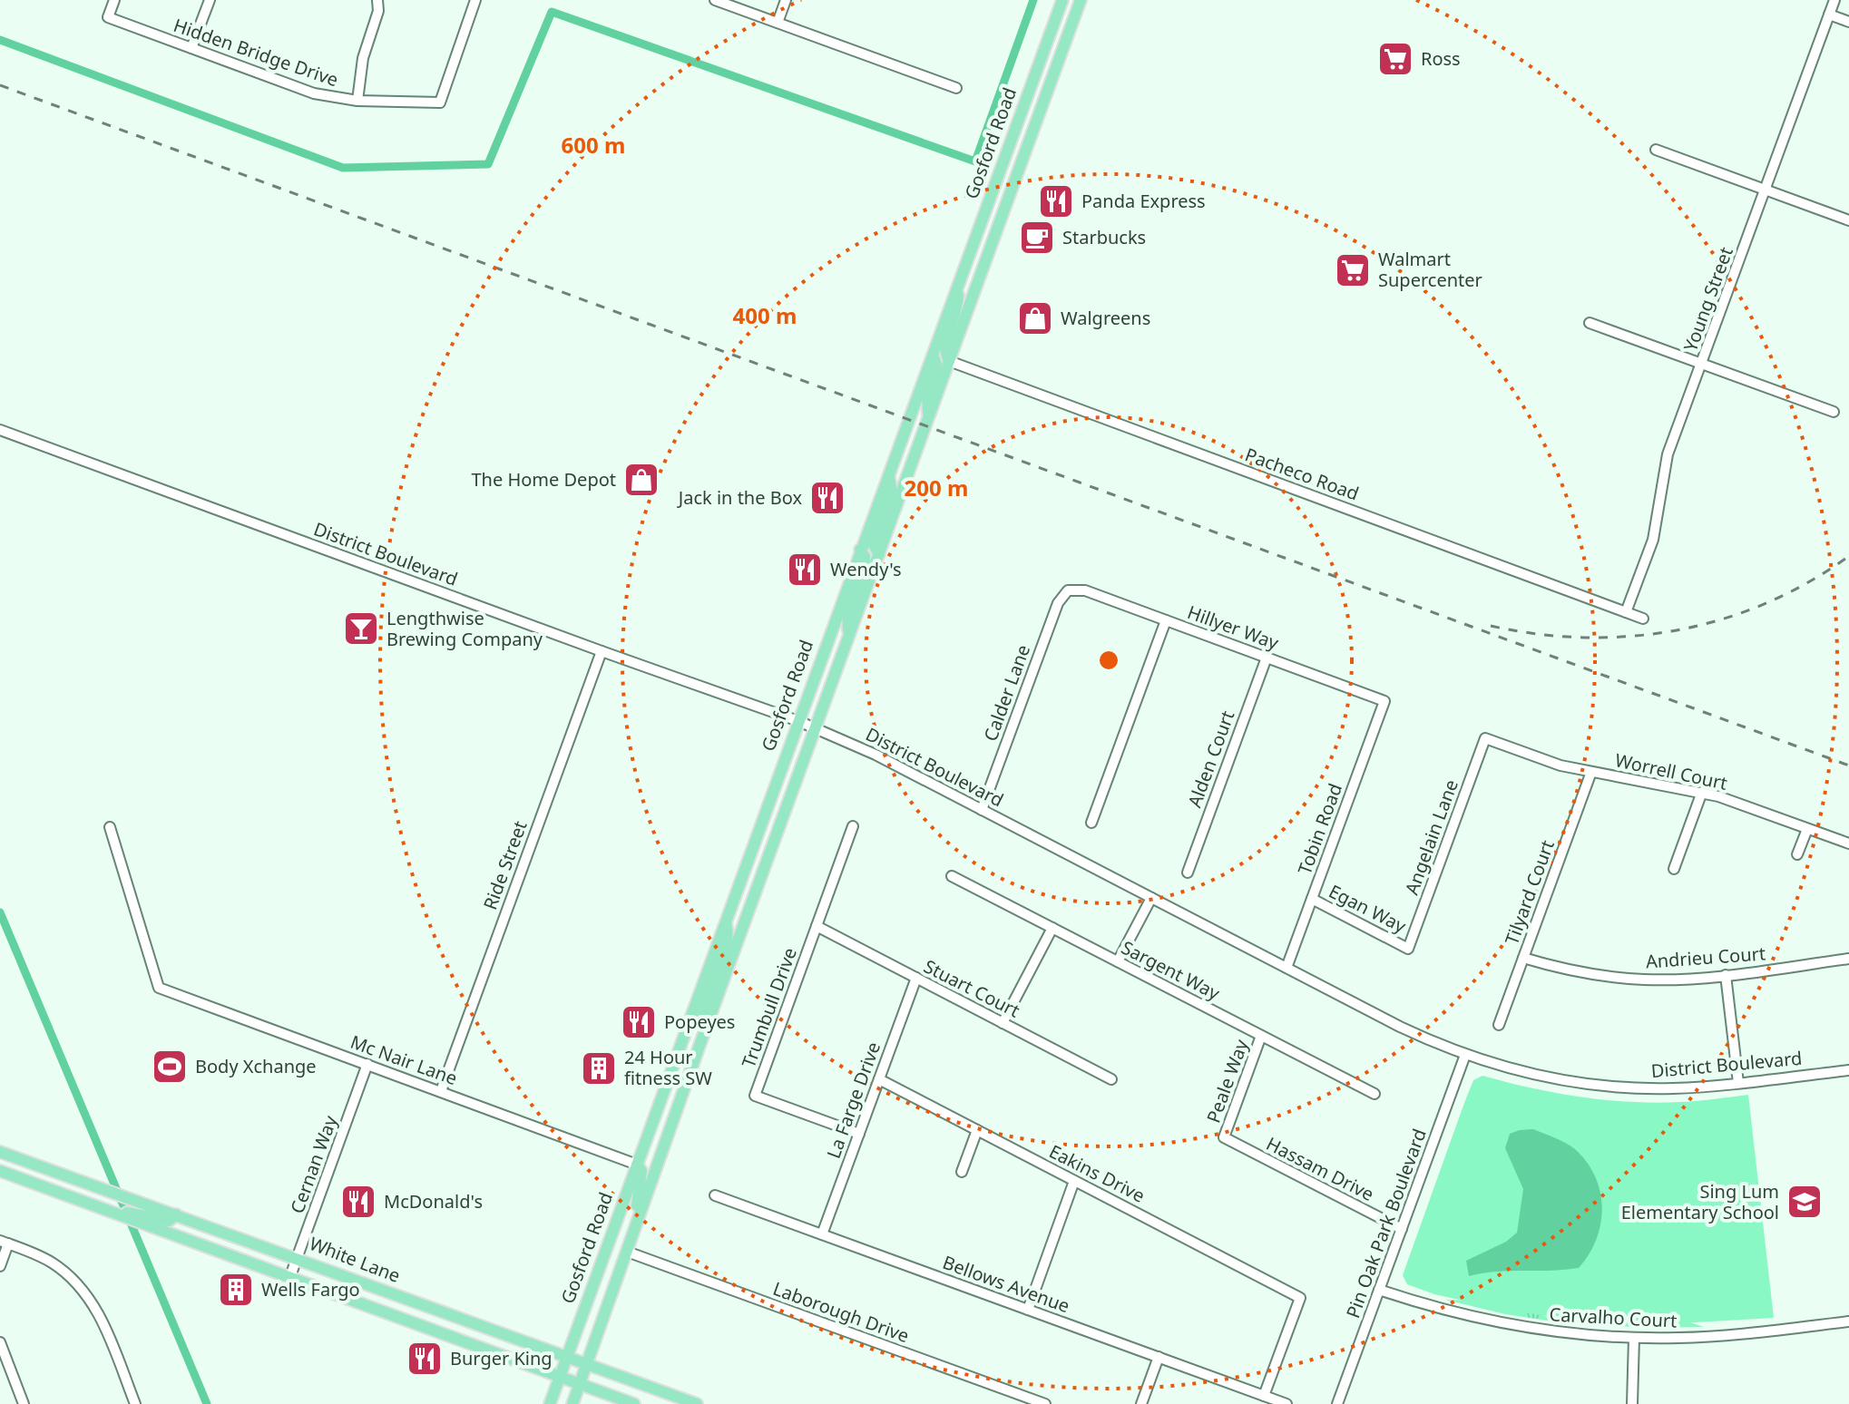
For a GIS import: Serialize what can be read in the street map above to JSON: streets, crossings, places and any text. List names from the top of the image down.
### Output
{
  "streets": {
    "main road": ["Gosford Road", "White Lane"],
    "street": [
      "Hidden Bridge Drive",
      "Young Street",
      "Pacheco Road",
      "District Boulevard",
      "Hillyer Way",
      "Calder Lane",
      "Alden Court",
      "Worrell Court",
      "Tobin Road",
      "Angelain Lane",
      "Ride Street",
      "Tilyard Court",
      "Egan Way",
      "Andrieu Court",
      "Sargent Way",
      "Stuart Court",
      "Trumbull Drive",
      "Mc Nair Lane",
      "Peale Way",
      "La Farge Drive",
      "Cernan Way",
      "Hassam Drive",
      "Eakins Drive",
      "Pin Oak Park Boulevard",
      "Bellows Avenue",
      "Laborough Drive",
      "Carvalho Court"
    ]
  },
  "crossings": [
    ["Gosford Road", "Pacheco Road"],
    ["Gosford Road", "District Boulevard"],
    ["Gosford Road", "Mc Nair Lane"],
    ["Gosford Road", "White Lane"],
    ["Gosford Road", "Laborough Drive"],
    ["Young Street", "Pacheco Road"],
    ["District Boulevard", "Calder Lane"],
    ["District Boulevard", "Tobin Road"],
    ["District Boulevard", "Ride Street"],
    ["District Boulevard", "Pin Oak Park Boulevard"],
    ["Hillyer Way", "Calder Lane"],
    ["Hillyer Way", "Alden Court"],
    ["Hillyer Way", "Tobin Road"],
    ["Worrell Court", "Angelain Lane"],
    ["Worrell Court", "Tilyard Court"],
    ["Tobin Road", "Egan Way"],
    ["Angelain Lane", "Egan Way"],
    ["Ride Street", "Mc Nair Lane"],
    ["Tilyard Court", "Andrieu Court"],
    ["Sargent Way", "Peale Way"],
    ["Stuart Court", "Trumbull Drive"],
    ["Stuart Court", "La Farge Drive"],
    ["Trumbull Drive", "La Farge Drive"],
    ["Mc Nair Lane", "Cernan Way"],
    ["Peale Way", "Hassam Drive"],
    ["La Farge Drive", "Eakins Drive"],
    ["La Farge Drive", "Bellows Avenue"],
    ["Cernan Way", "White Lane"],
    ["Hassam Drive", "Pin Oak Park Boulevard"],
    ["Eakins Drive", "Bellows Avenue"],
    ["Pin Oak Park Boulevard", "Carvalho Court"]
  ],
  "places": {
    "supermarket": ["Ross", "Walmart Supercenter"],
    "restaurant": [
      "Panda Express",
      "Jack in the Box",
      "Wendy's",
      "Popeyes",
      "McDonald's",
      "Burger King"
    ],
    "cafe": ["Starbucks"],
    "shop": ["Walgreens", "The Home Depot"],
    "bar": ["Lengthwise Brewing Company"],
    "sports": ["Body Xchange"],
    "building": ["24 Hour fitness SW", "Wells Fargo"],
    "school or university": ["Sing Lum Elementary School"]
  },
  "rings": ["600 m", "400 m", "200 m"]
}
